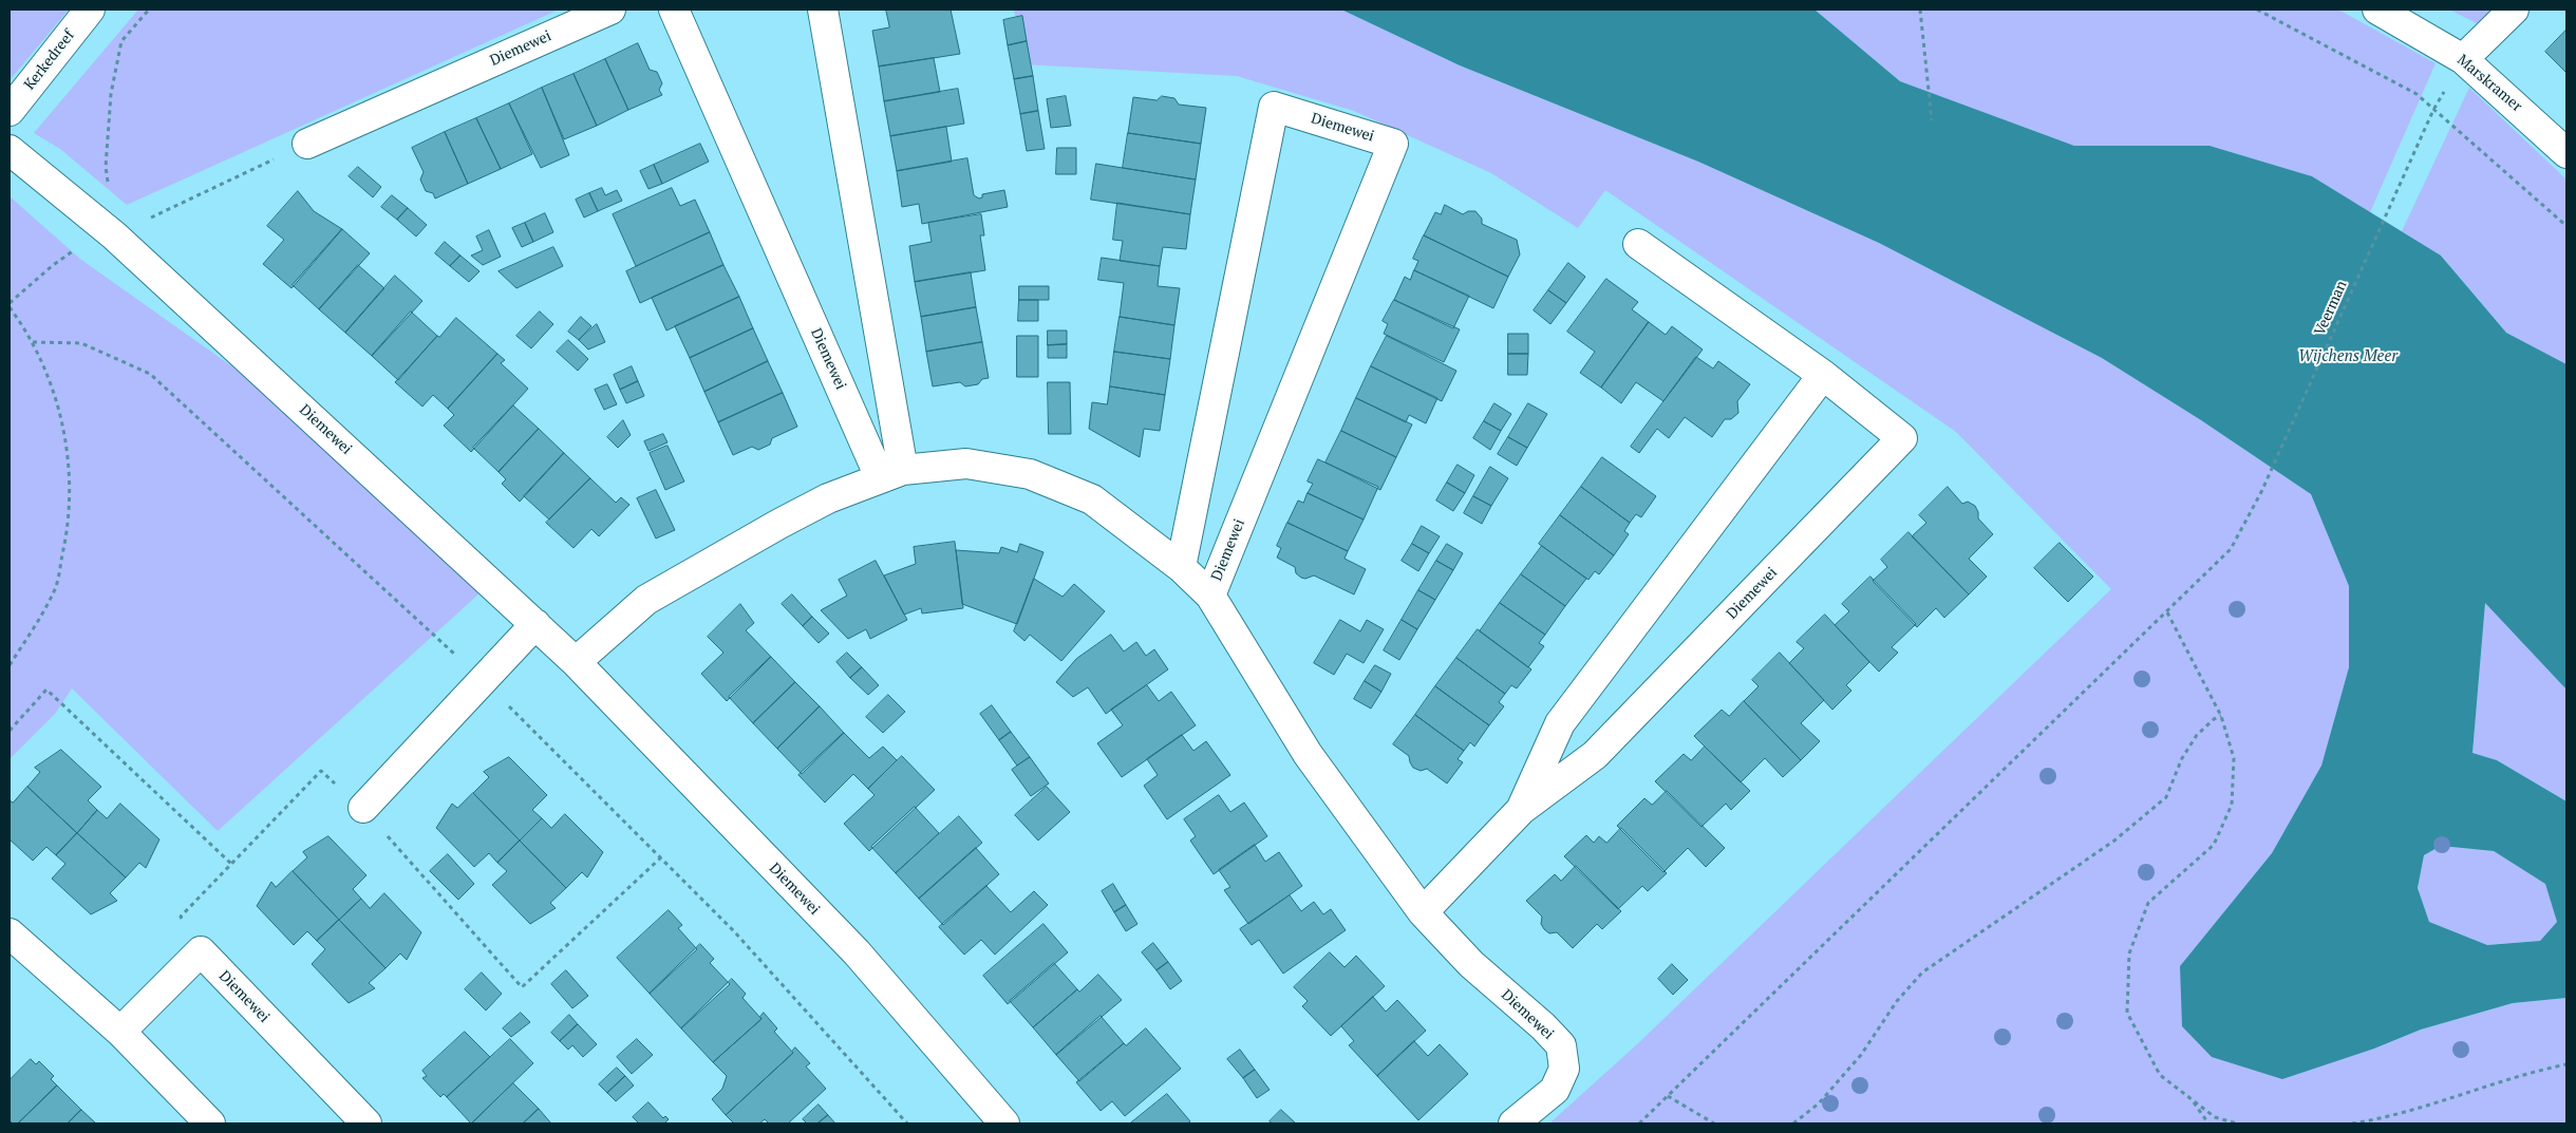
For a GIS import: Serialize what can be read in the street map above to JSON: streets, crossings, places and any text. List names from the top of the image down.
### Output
{
  "streets": {
    "street": ["Diemewei", "Kerkedreef", "Marskramer"],
    "path": ["Veerman"]
  },
  "water": ["Wijchens Meer"]
}
